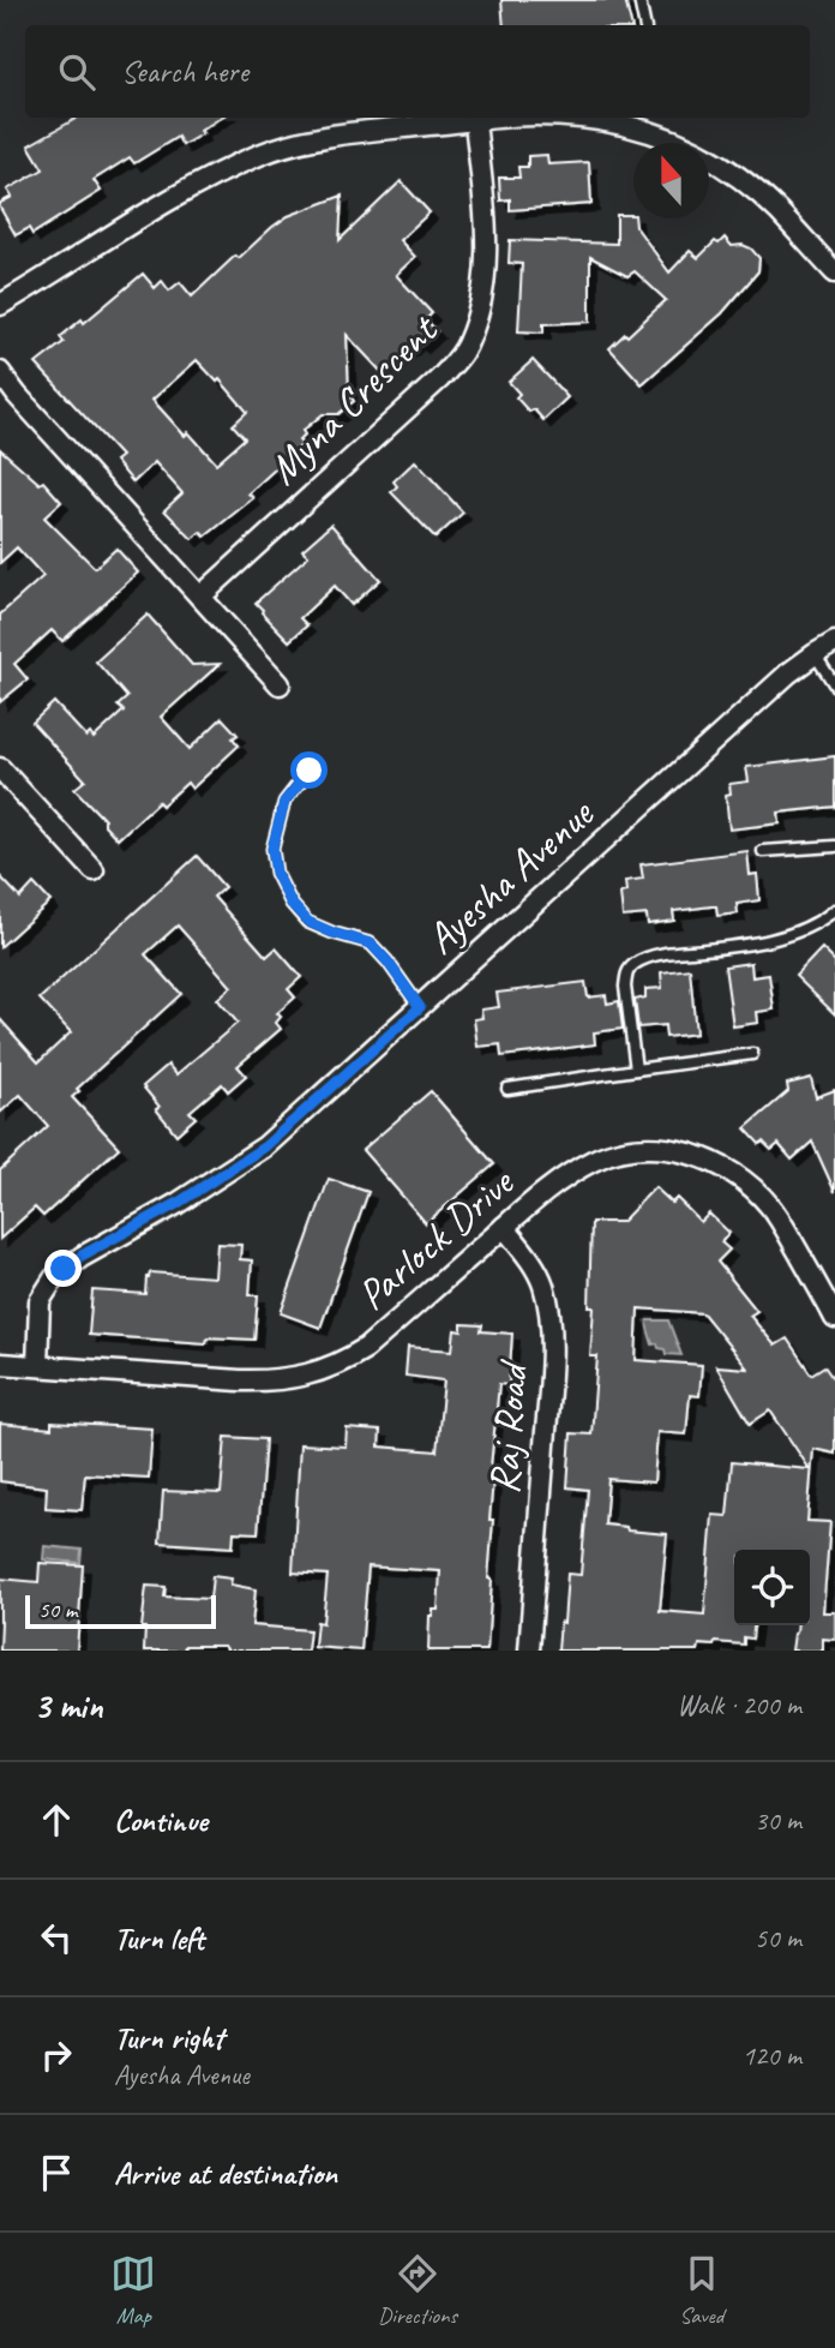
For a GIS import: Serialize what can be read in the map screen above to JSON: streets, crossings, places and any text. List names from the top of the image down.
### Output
{
  "streets": {
    "street": [
      "Myna Crescent",
      "Ayesha Avenue",
      "Parlock Drive",
      "Raj Road"
    ]
  },
  "crossings": [
    ["Ayesha Avenue", "Parlock Drive"],
    ["Parlock Drive", "Raj Road"]
  ],
  "scale_bar": "50 m",
  "north": "top",
  "page": {
    "search": "Search here",
    "scale": "50 m",
    "heading": ["3 min", "Walk · 200 m"],
    "list": [
      ["Continue", "30 m"],
      ["Turn left", "50 m"],
      ["Turn right", "Ayesha Avenue", "120 m"],
      "Arrive at destination"
    ],
    "nav": ["Map", "Directions", "Saved"]
  }
}
